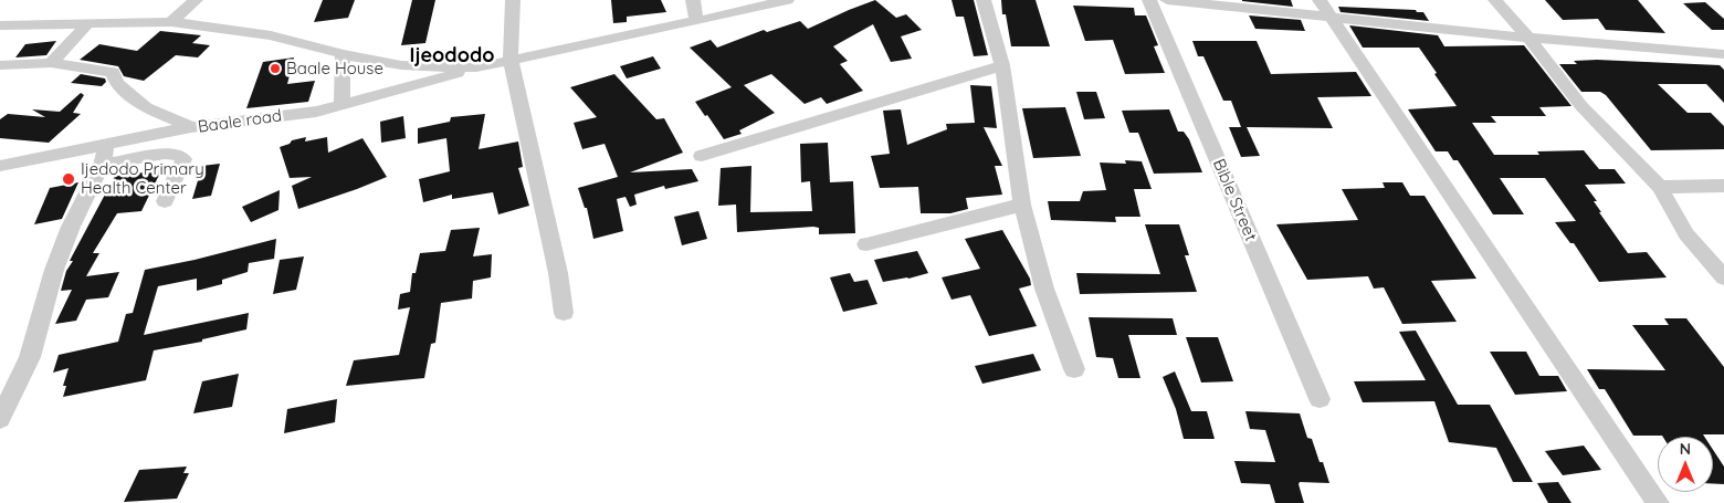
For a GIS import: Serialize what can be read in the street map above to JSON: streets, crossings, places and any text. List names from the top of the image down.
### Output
{
  "streets": {
    "street": ["Baale road", "Bible Street"]
  },
  "districts": ["Ijeododo"],
  "places": ["Baale House", "Ijedodo Primary Health Center"],
  "north": "top"
}
